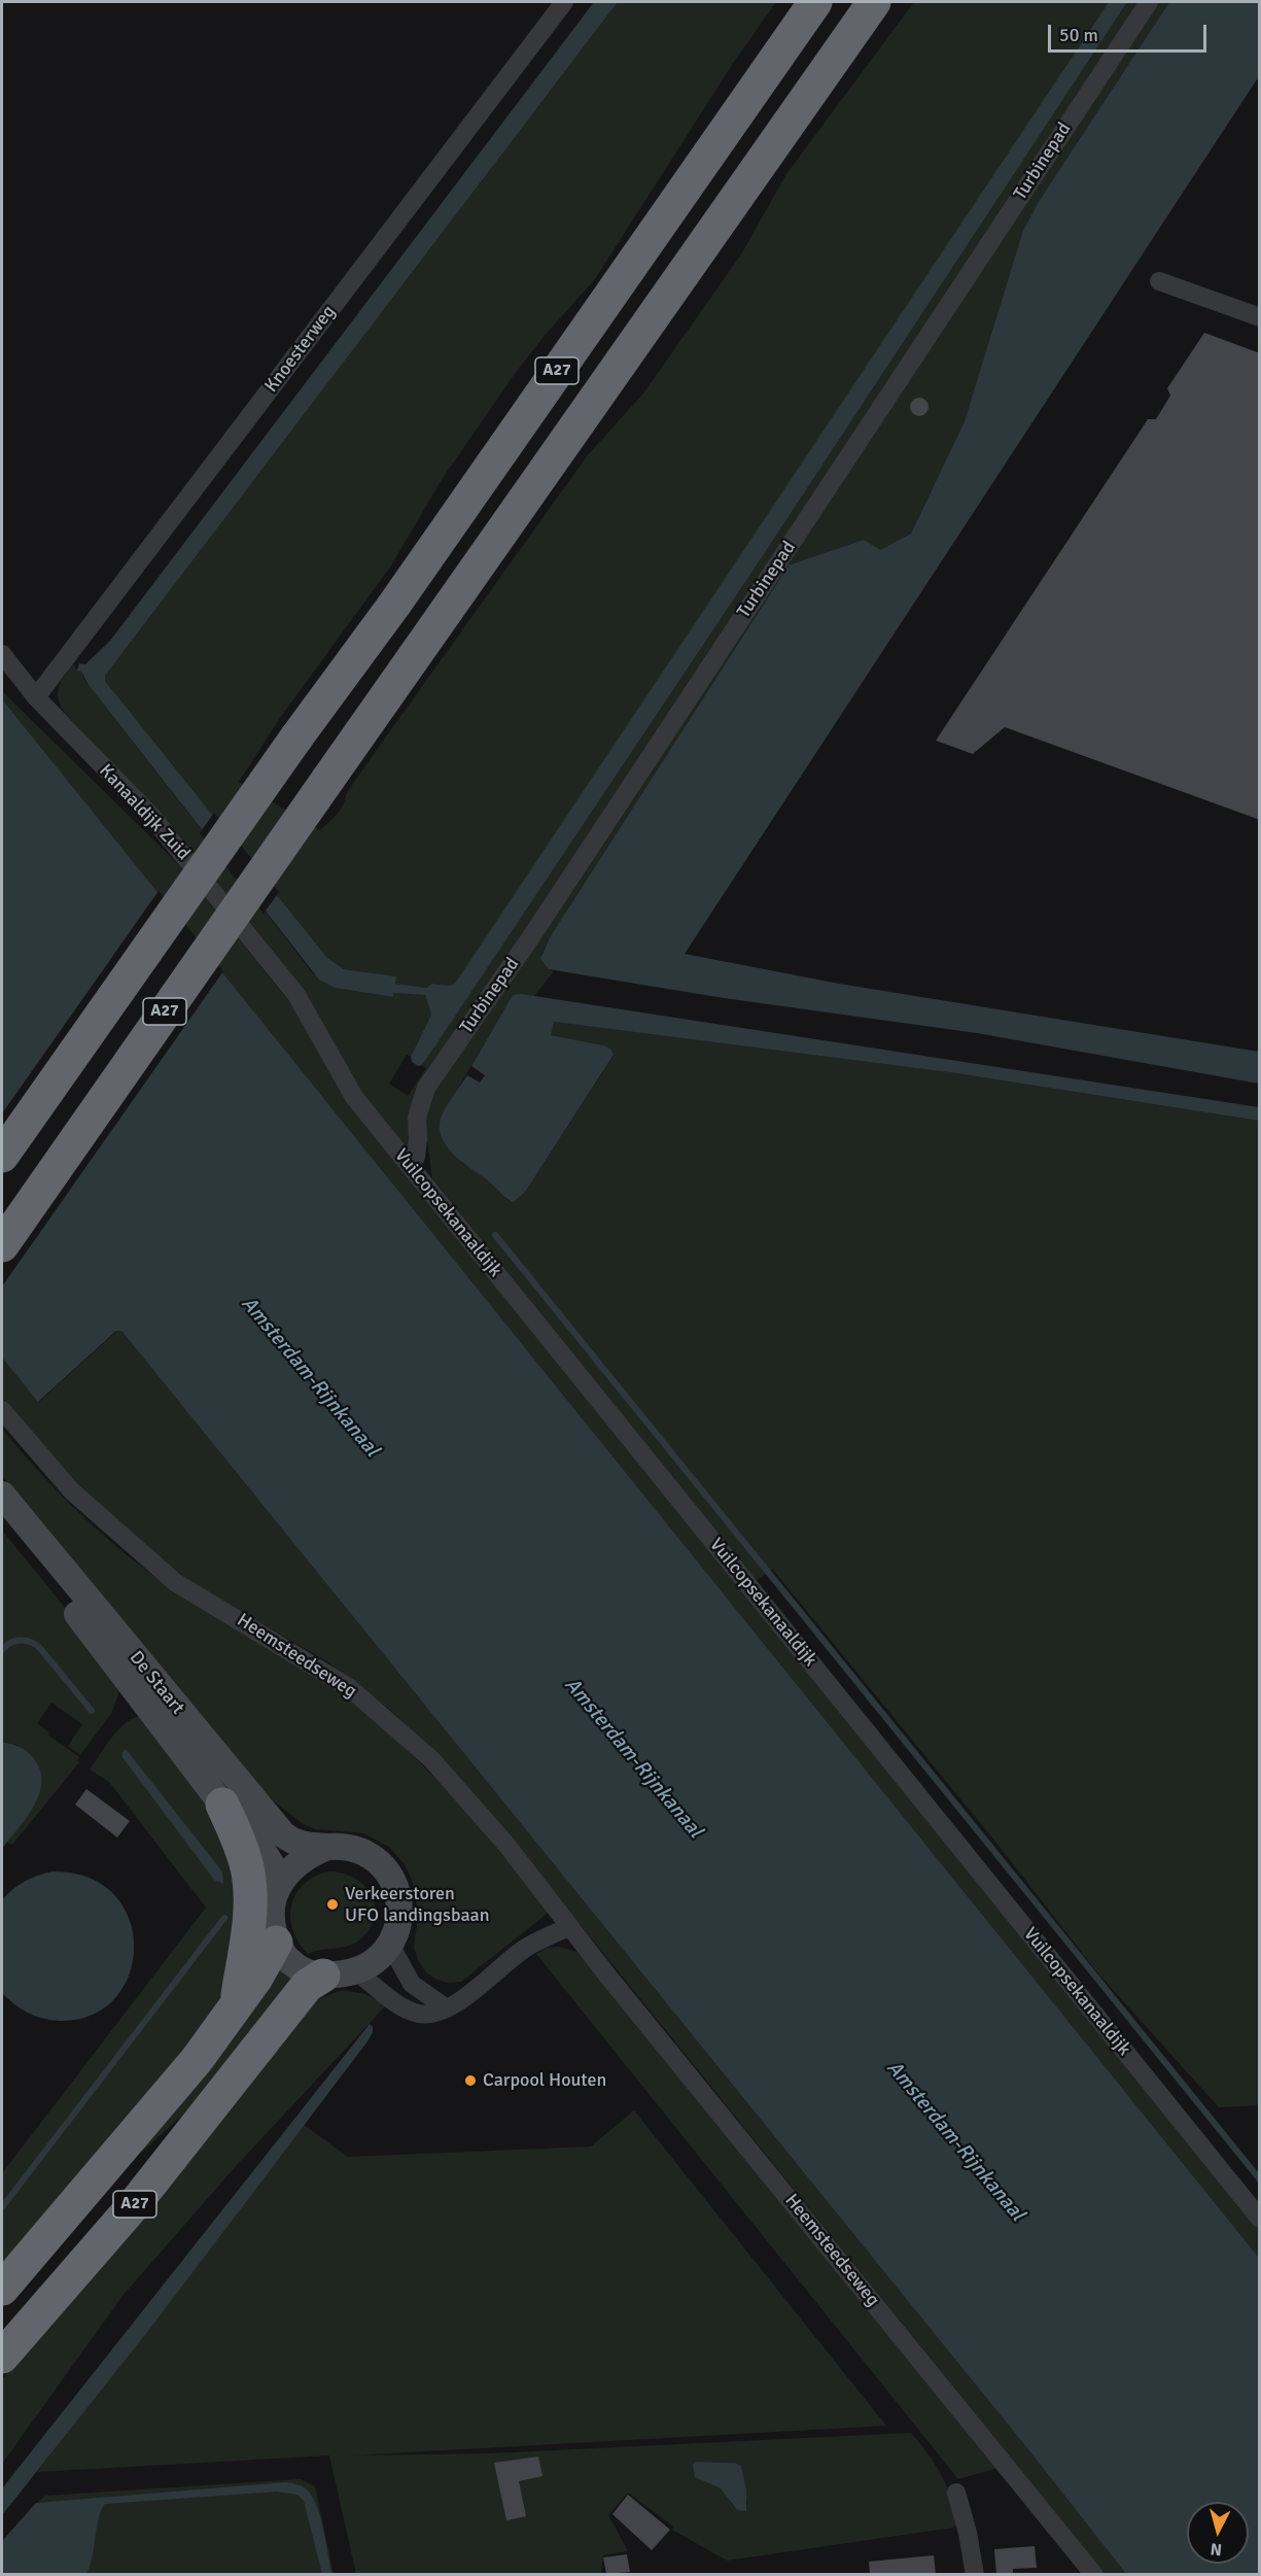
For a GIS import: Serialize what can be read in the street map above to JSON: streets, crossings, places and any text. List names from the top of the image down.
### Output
{
  "streets": {
    "highway": ["A27"],
    "main road": ["De Staart"],
    "street": [
      "Turbinepad",
      "Knoesterweg",
      "Kanaaldijk Zuid",
      "Vuilcopsekanaaldijk",
      "Heemsteedseweg"
    ]
  },
  "crossings": [
    ["Turbinepad", "Vuilcopsekanaaldijk"],
    ["Knoesterweg", "Kanaaldijk Zuid"],
    ["A27", "De Staart"],
    ["Kanaaldijk Zuid", "Vuilcopsekanaaldijk"]
  ],
  "water": ["Amsterdam-Rijnkanaal"],
  "places": ["Verkeerstoren UFO landingsbaan", "Carpool Houten"],
  "scale_bar": "50 m",
  "north": "bottom"
}
